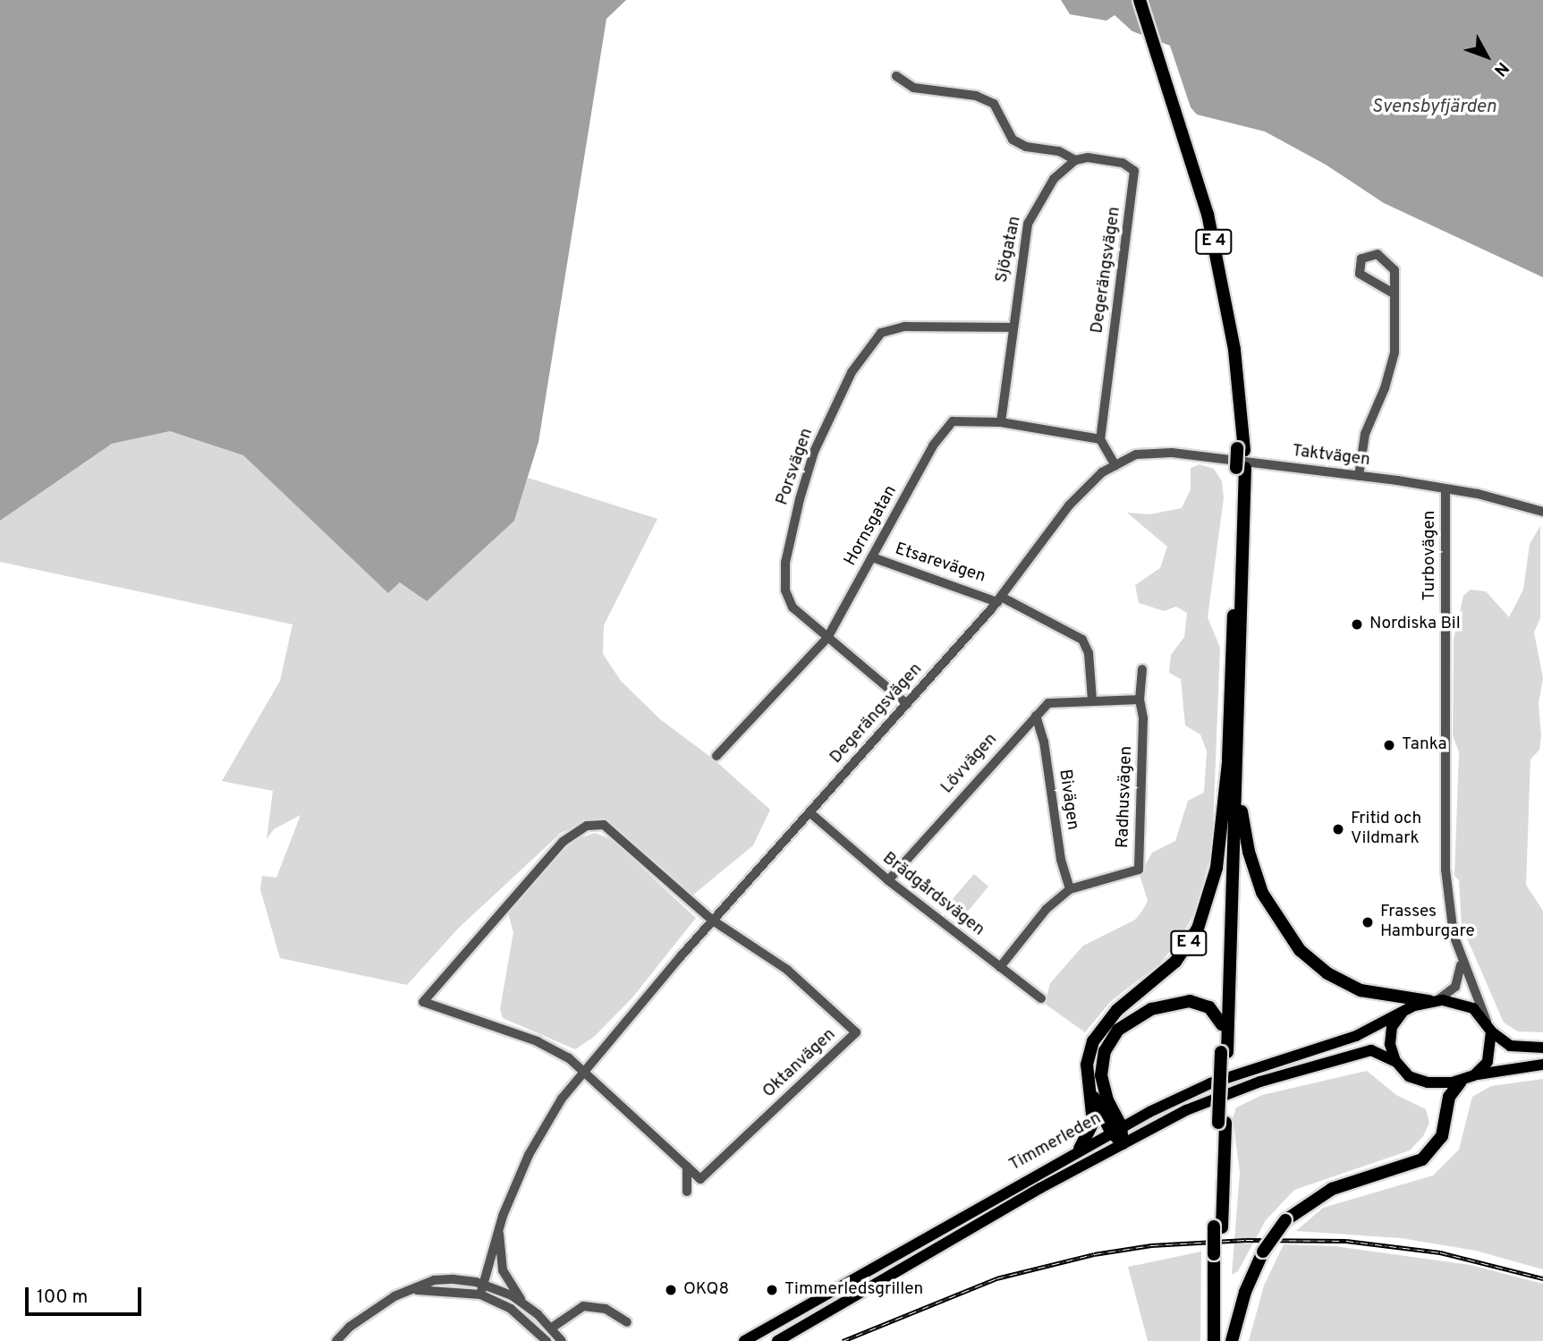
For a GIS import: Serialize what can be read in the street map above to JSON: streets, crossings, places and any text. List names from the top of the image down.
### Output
{
  "streets": {
    "highway": ["E 4"],
    "main road": ["Timmerleden"],
    "street": [
      "Sjögatan",
      "Degerängsvägen",
      "Taktvägen",
      "Porsvägen",
      "Hornsgatan",
      "Turbovägen",
      "Etsarevägen",
      "Lövvägen",
      "Radhusvägen",
      "Bivägen",
      "Brädgårdsvägen",
      "Oktanvägen"
    ]
  },
  "crossings": [
    ["E 4", "Turbovägen"],
    ["E 4", "Timmerleden"],
    ["Sjögatan", "Degerängsvägen"],
    ["Sjögatan", "Porsvägen"],
    ["Sjögatan", "Hornsgatan"],
    ["Degerängsvägen", "Taktvägen"],
    ["Degerängsvägen", "Porsvägen"],
    ["Degerängsvägen", "Hornsgatan"],
    ["Degerängsvägen", "Etsarevägen"],
    ["Degerängsvägen", "Brädgårdsvägen"],
    ["Degerängsvägen", "Oktanvägen"],
    ["Taktvägen", "Turbovägen"],
    ["Porsvägen", "Hornsgatan"],
    ["Hornsgatan", "Etsarevägen"],
    ["Turbovägen", "Timmerleden"],
    ["Etsarevägen", "Lövvägen"],
    ["Lövvägen", "Bivägen"],
    ["Lövvägen", "Brädgårdsvägen"],
    ["Radhusvägen", "Bivägen"],
    ["Radhusvägen", "Brädgårdsvägen"]
  ],
  "water": ["Svensbyfjärden"],
  "places": [
    "Nordiska Bil",
    "Tanka",
    "Fritid och Vildmark",
    "Frasses Hamburgare",
    "OKQ8",
    "Timmerledsgrillen"
  ],
  "scale_bar": "100 m",
  "north": "bottom right"
}
